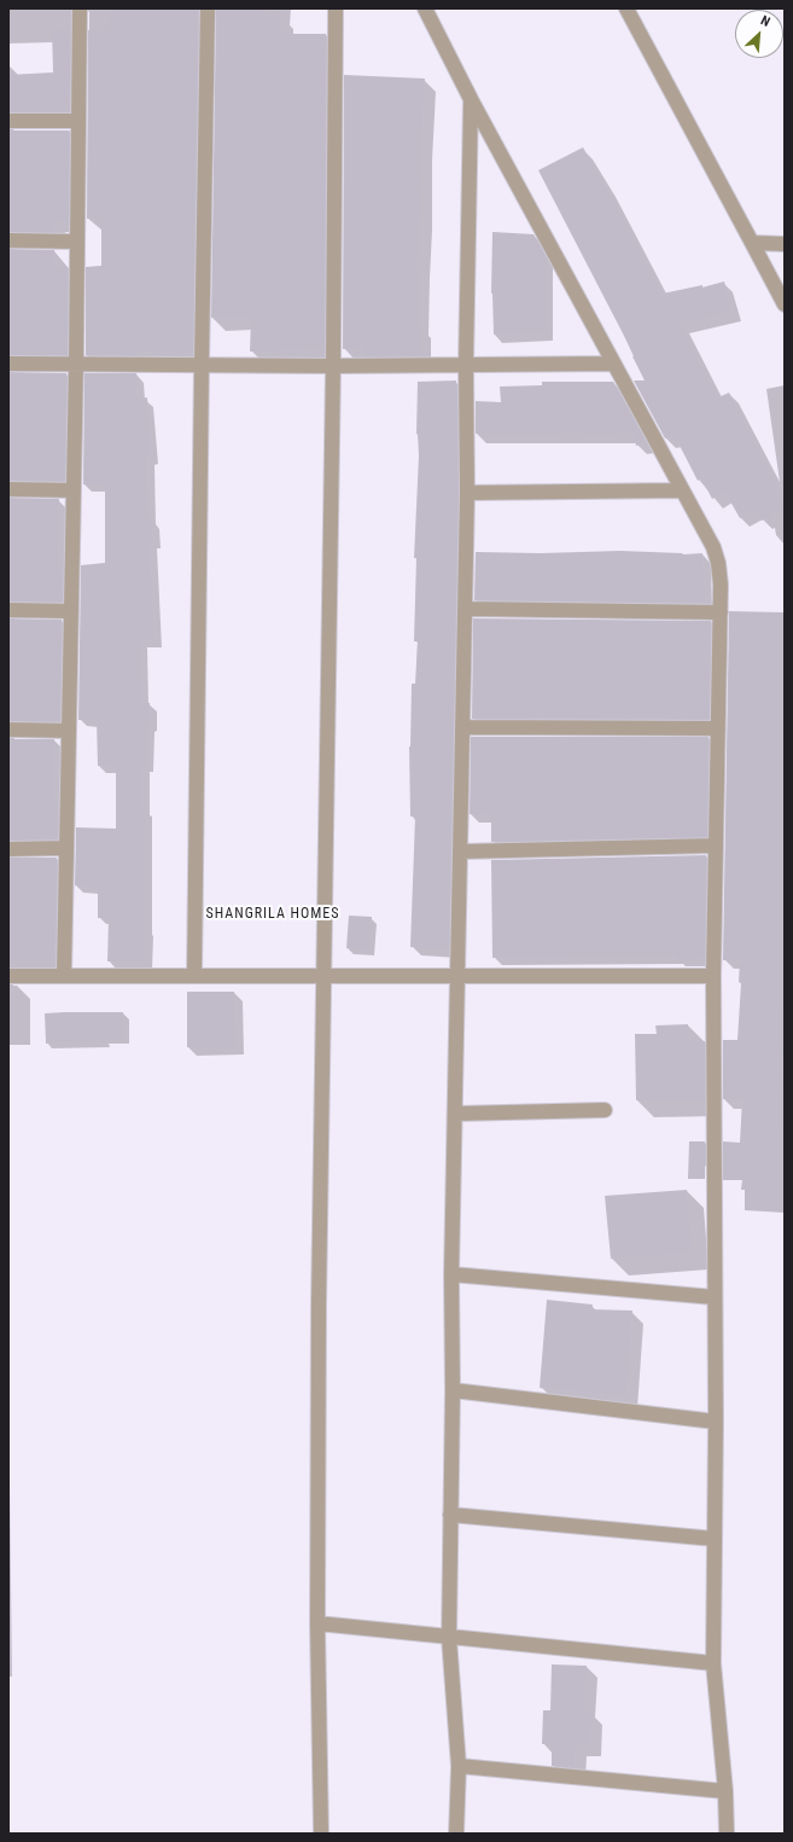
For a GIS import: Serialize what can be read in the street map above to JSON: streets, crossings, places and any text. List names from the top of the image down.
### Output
{
  "districts": ["SHANGRILA HOMES"],
  "north": "top right"
}
